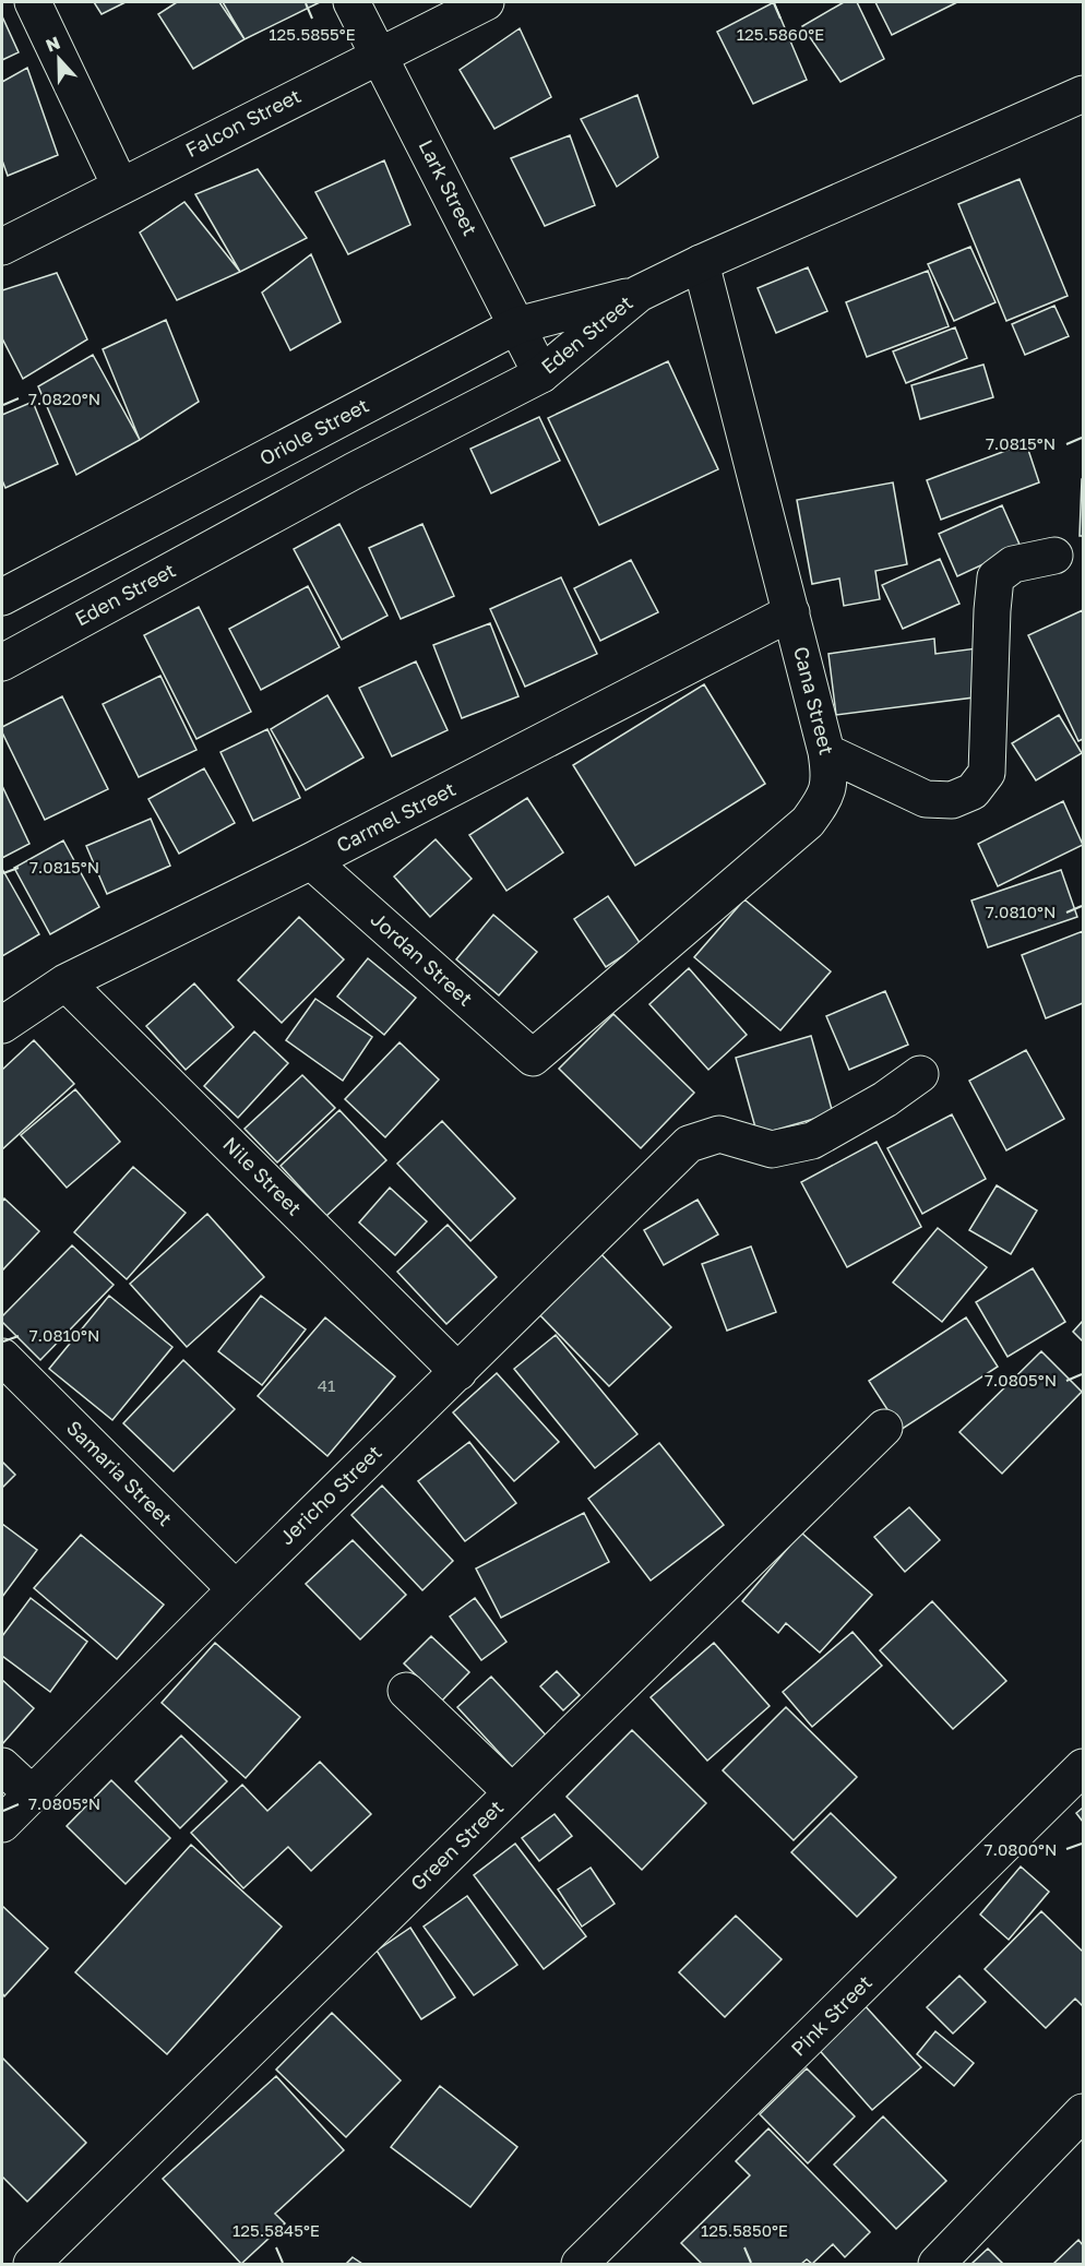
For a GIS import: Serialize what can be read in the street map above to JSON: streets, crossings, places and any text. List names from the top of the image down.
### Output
{
  "streets": {
    "street": [
      "Falcon Street",
      "Lark Street",
      "Eden Street",
      "Oriole Street",
      "Cana Street",
      "Carmel Street",
      "Jordan Street",
      "Nile Street",
      "Samaria Street",
      "Jericho Street",
      "Green Street",
      "Pink Street"
    ]
  },
  "crossings": [
    ["Falcon Street", "Lark Street"],
    ["Lark Street", "Eden Street"],
    ["Lark Street", "Oriole Street"],
    ["Eden Street", "Oriole Street"],
    ["Eden Street", "Cana Street"],
    ["Cana Street", "Carmel Street"],
    ["Cana Street", "Jordan Street"],
    ["Carmel Street", "Jordan Street"],
    ["Carmel Street", "Nile Street"],
    ["Nile Street", "Jericho Street"],
    ["Samaria Street", "Jericho Street"]
  ],
  "house_numbers": ["41"],
  "north": "top",
  "coordinates": [
    "125.5855°E",
    "125.5860°E",
    "7.0820°N",
    "7.0815°N",
    "7.0810°N",
    "7.0805°N",
    "7.0800°N",
    "125.5845°E",
    "125.5850°E"
  ]
}
